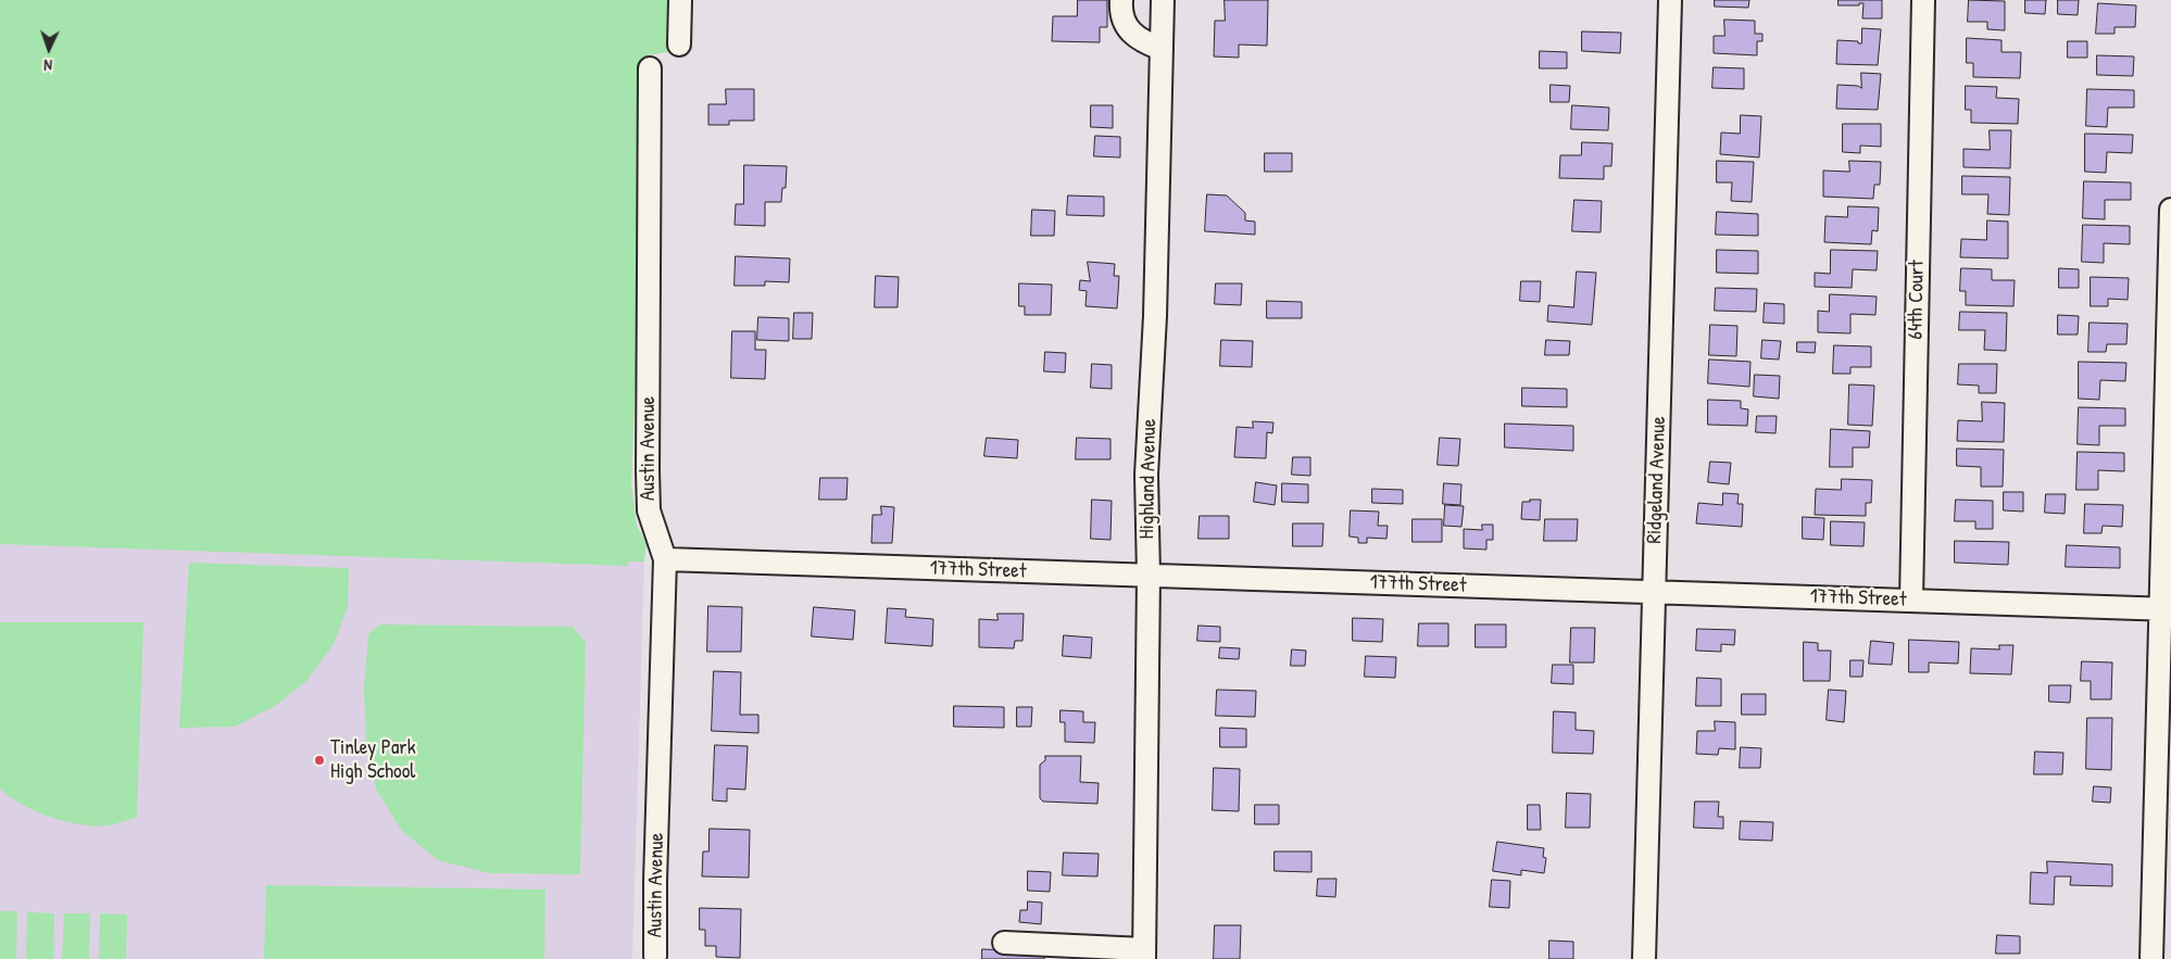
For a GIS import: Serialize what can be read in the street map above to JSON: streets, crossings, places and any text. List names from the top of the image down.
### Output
{
  "streets": {
    "street": [
      "64th Court",
      "Austin Avenue",
      "Highland Avenue",
      "Ridgeland Avenue",
      "177th Street"
    ]
  },
  "crossings": [
    ["64th Court", "177th Street"],
    ["Austin Avenue", "177th Street"],
    ["Highland Avenue", "177th Street"],
    ["Ridgeland Avenue", "177th Street"]
  ],
  "places": ["Tinley Park High School"],
  "north": "bottom"
}
